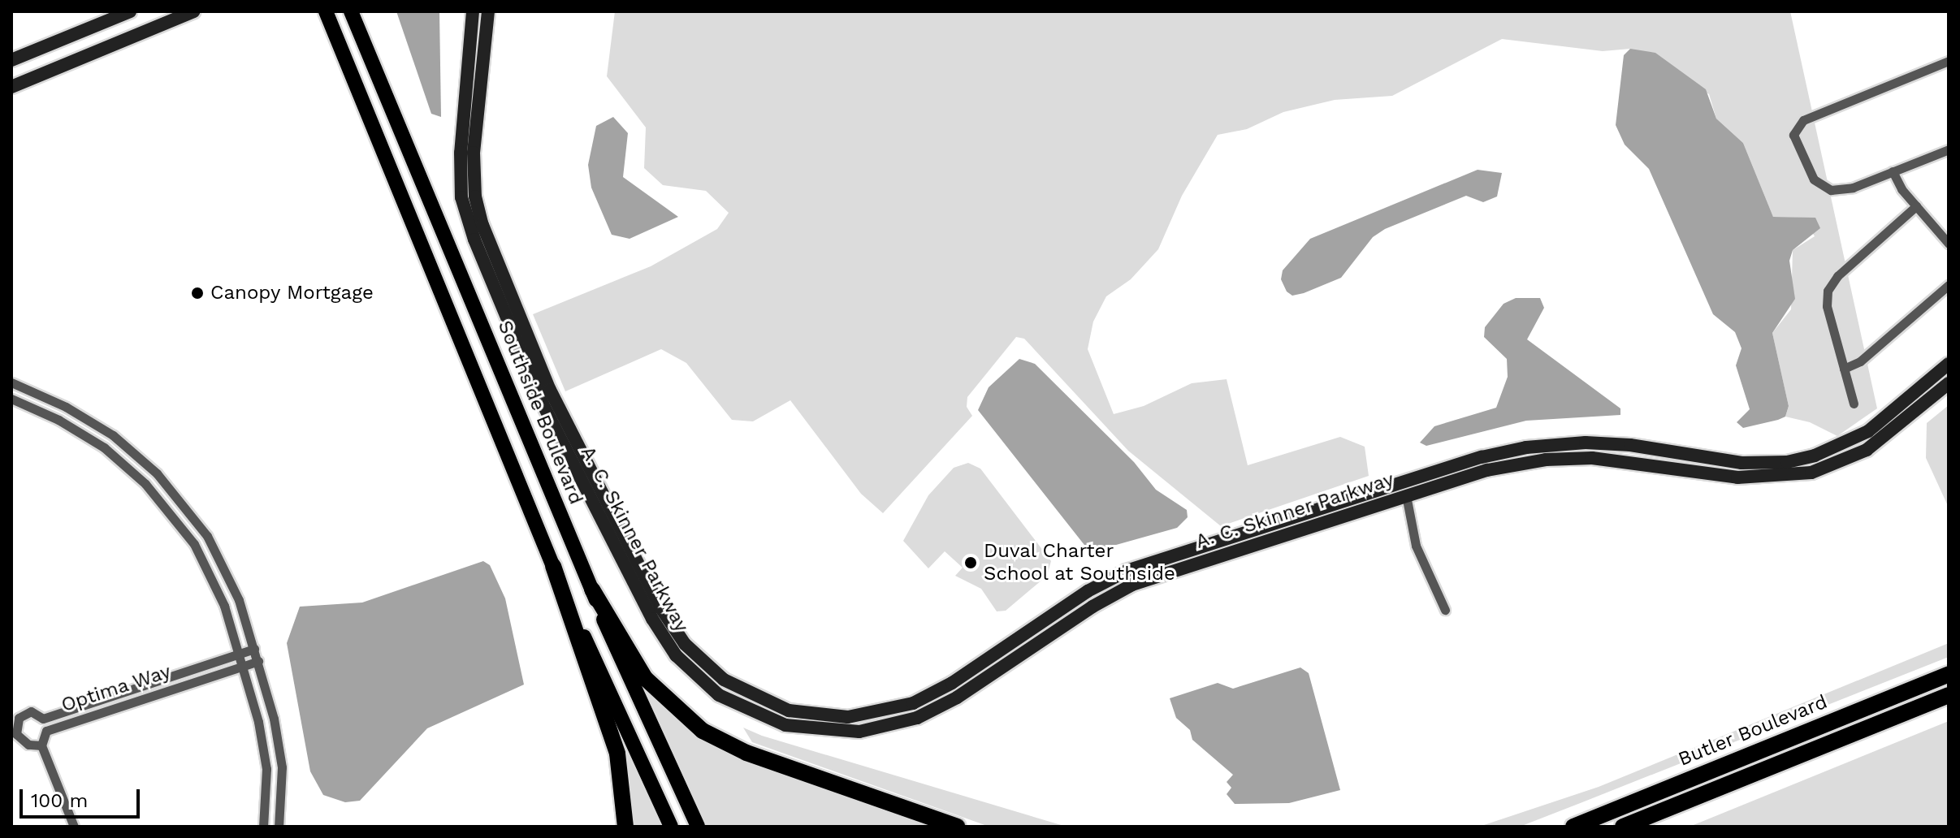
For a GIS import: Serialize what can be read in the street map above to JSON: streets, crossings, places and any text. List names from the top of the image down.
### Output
{
  "streets": {
    "highway": ["Southside Boulevard", "Butler Boulevard"],
    "main road": ["A. C. Skinner Parkway"],
    "street": ["Optima Way"]
  },
  "places": ["Canopy Mortgage", "Duval Charter School at Southside"],
  "scale_bar": "100 m"
}
